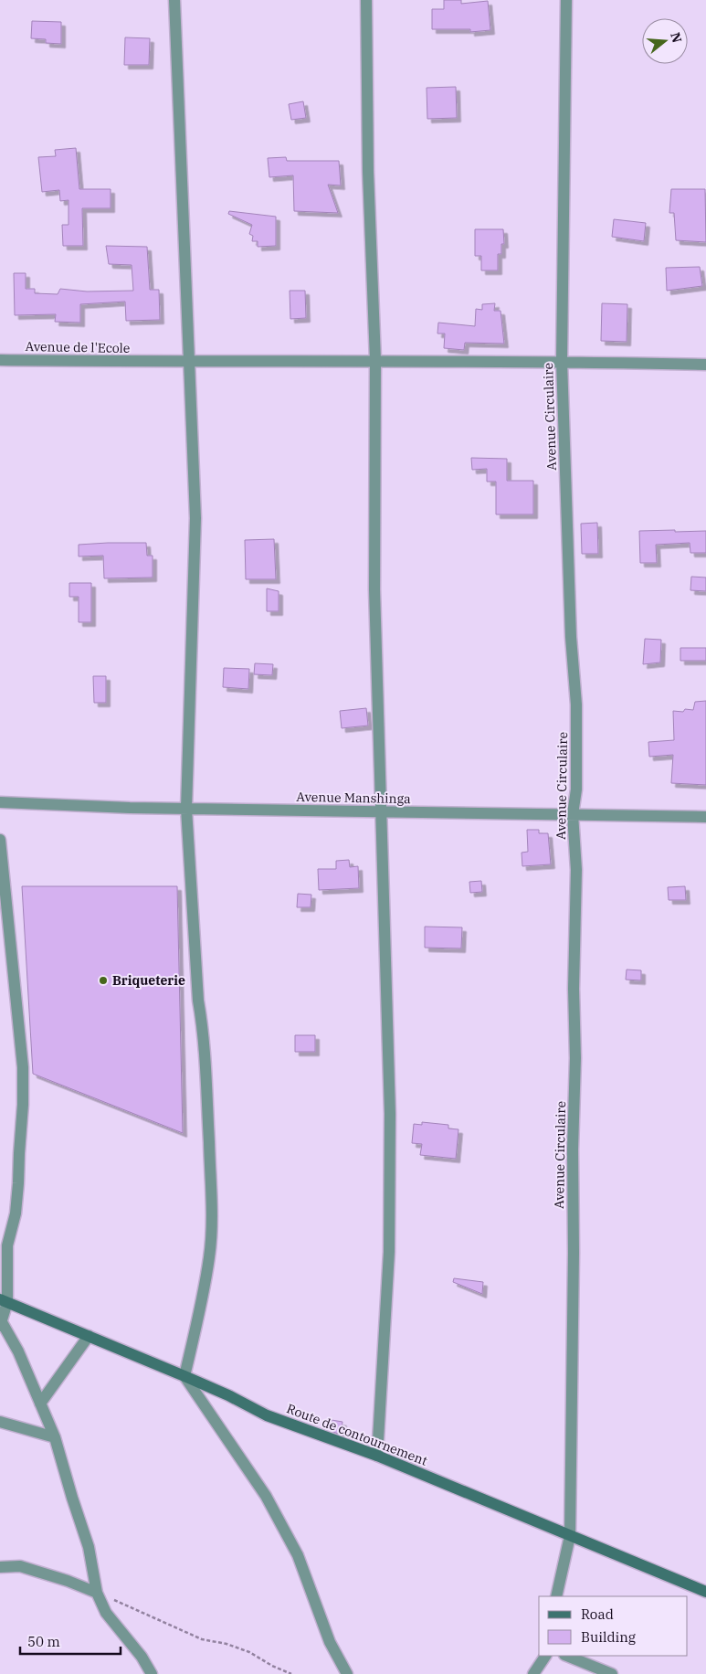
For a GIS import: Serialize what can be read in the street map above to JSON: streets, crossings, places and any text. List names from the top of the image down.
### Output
{
  "streets": {
    "street": [
      "Avenue de l'Ecole",
      "Avenue Circulaire",
      "Avenue Manshinga",
      "Route de contournement"
    ]
  },
  "crossings": [
    ["Avenue de l'Ecole", "Avenue Circulaire"],
    ["Avenue Circulaire", "Avenue Manshinga"],
    ["Avenue Circulaire", "Route de contournement"]
  ],
  "places": ["Briqueterie"],
  "legend": ["Road", "Building"],
  "scale_bar": "50 m",
  "north": "right"
}
